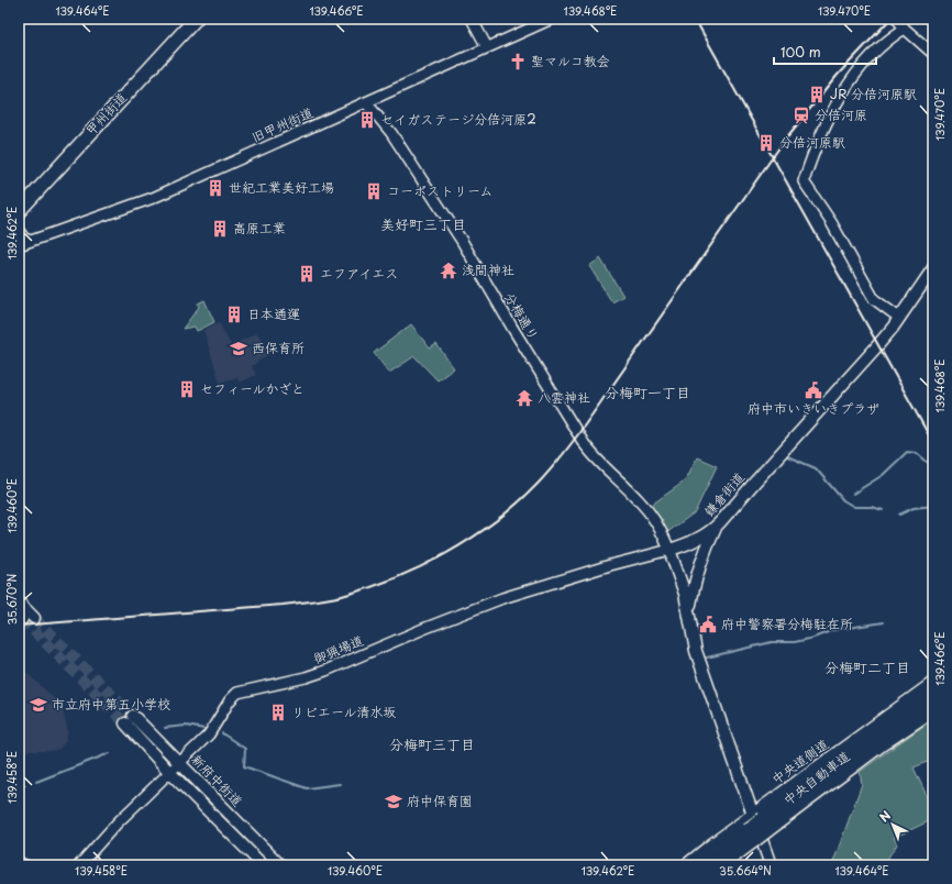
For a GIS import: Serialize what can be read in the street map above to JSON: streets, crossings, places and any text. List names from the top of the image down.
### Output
{
  "streets": {
    "highway": ["甲州街道", "中央自動車道"],
    "main road": ["鎌倉街道", "新府中街道"],
    "street": [
      "旧甲州街道",
      "分梅通り",
      "御猟場道",
      "中央道側道"
    ]
  },
  "crossings": [
    ["旧甲州街道", "分梅通り"],
    ["分梅通り", "鎌倉街道"],
    ["分梅通り", "御猟場道"],
    ["鎌倉街道", "御猟場道"],
    ["御猟場道", "新府中街道"]
  ],
  "districts": [
    "美好町三丁目",
    "分梅町一丁目",
    "分梅町二丁目",
    "分梅町三丁目"
  ],
  "places": {
    "church": ["聖マルコ教会"],
    "building": [
      "JR 分倍河原駅",
      "セイガステージ分倍河原2",
      "分倍河原駅",
      "世紀工業美好工場",
      "コーポストリーム",
      "高原工業",
      "エフアイエス",
      "日本通運",
      "セフィールかざと",
      "リビエール清水坂"
    ],
    "station": ["分倍河原"],
    "temple": ["浅間神社", "八雲神社"],
    "school or university": ["西保育所", "市立府中第五小学校", "府中保育園"],
    "public building": ["府中市いきいきプラザ", "府中警察署分梅駐在所"]
  },
  "scale_bar": "100 m",
  "north": "top left",
  "coordinates": [
    "139.464°E",
    "139.466°E",
    "139.468°E",
    "139.470°E",
    "139.462°E",
    "139.460°E",
    "35.670°N",
    "139.458°E",
    "35.664°N"
  ]
}
